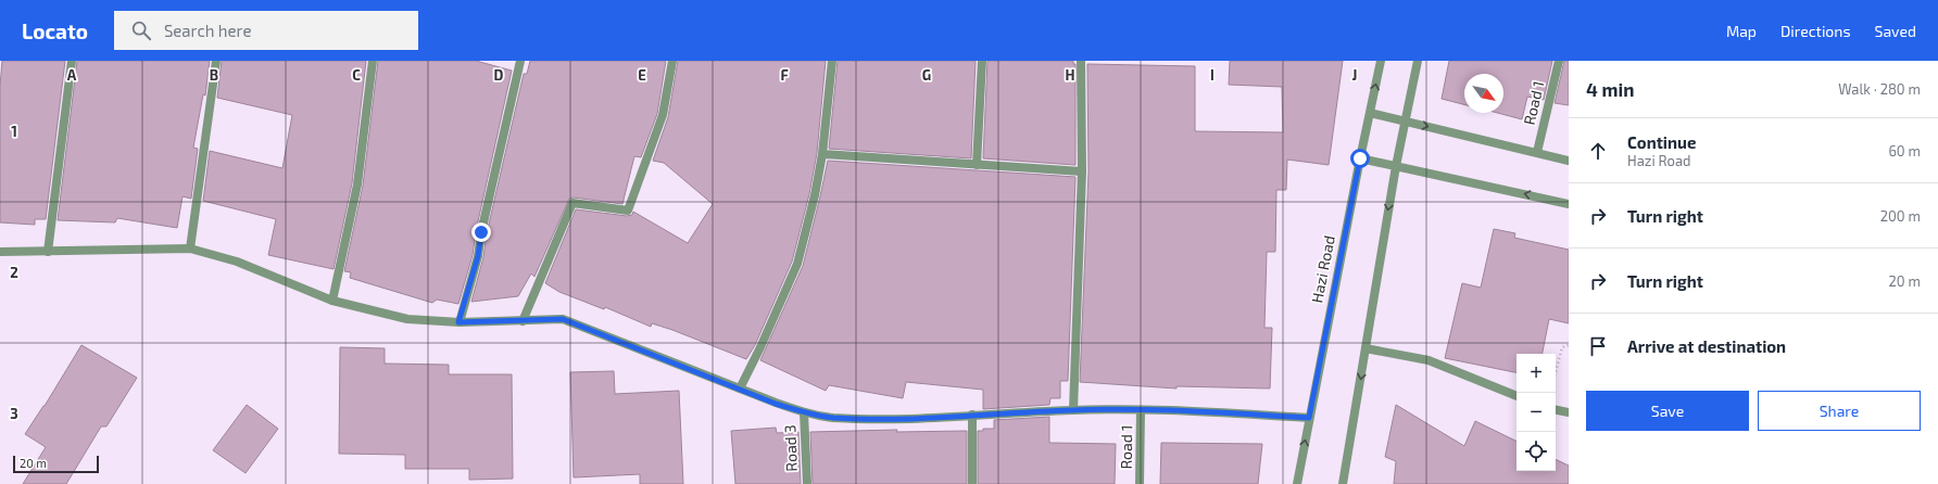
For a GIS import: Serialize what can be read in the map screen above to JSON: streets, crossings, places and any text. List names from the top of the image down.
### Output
{
  "streets": {
    "street": ["Road 1", "Hazi Road", "Road 3"]
  },
  "scale_bar": "20 m",
  "north": "bottom right",
  "page": {
    "header": "Locato",
    "search": "Search here",
    "nav": ["Map", "Directions", "Saved"],
    "heading": ["4 min", "Walk · 280 m"],
    "list": [
      ["Continue", "Hazi Road", "60 m"],
      ["Turn right", "200 m"],
      ["Turn right", "20 m"],
      "Arrive at destination"
    ],
    "map_buttons": ["+", "−"],
    "buttons": ["Save", "Share"],
    "scale": "20 m"
  },
  "grid": {
    "columns": [
      "A",
      "B",
      "C",
      "D",
      "E",
      "F",
      "G",
      "H",
      "I",
      "J"
    ],
    "rows": ["1", "2", "3"]
  }
}
